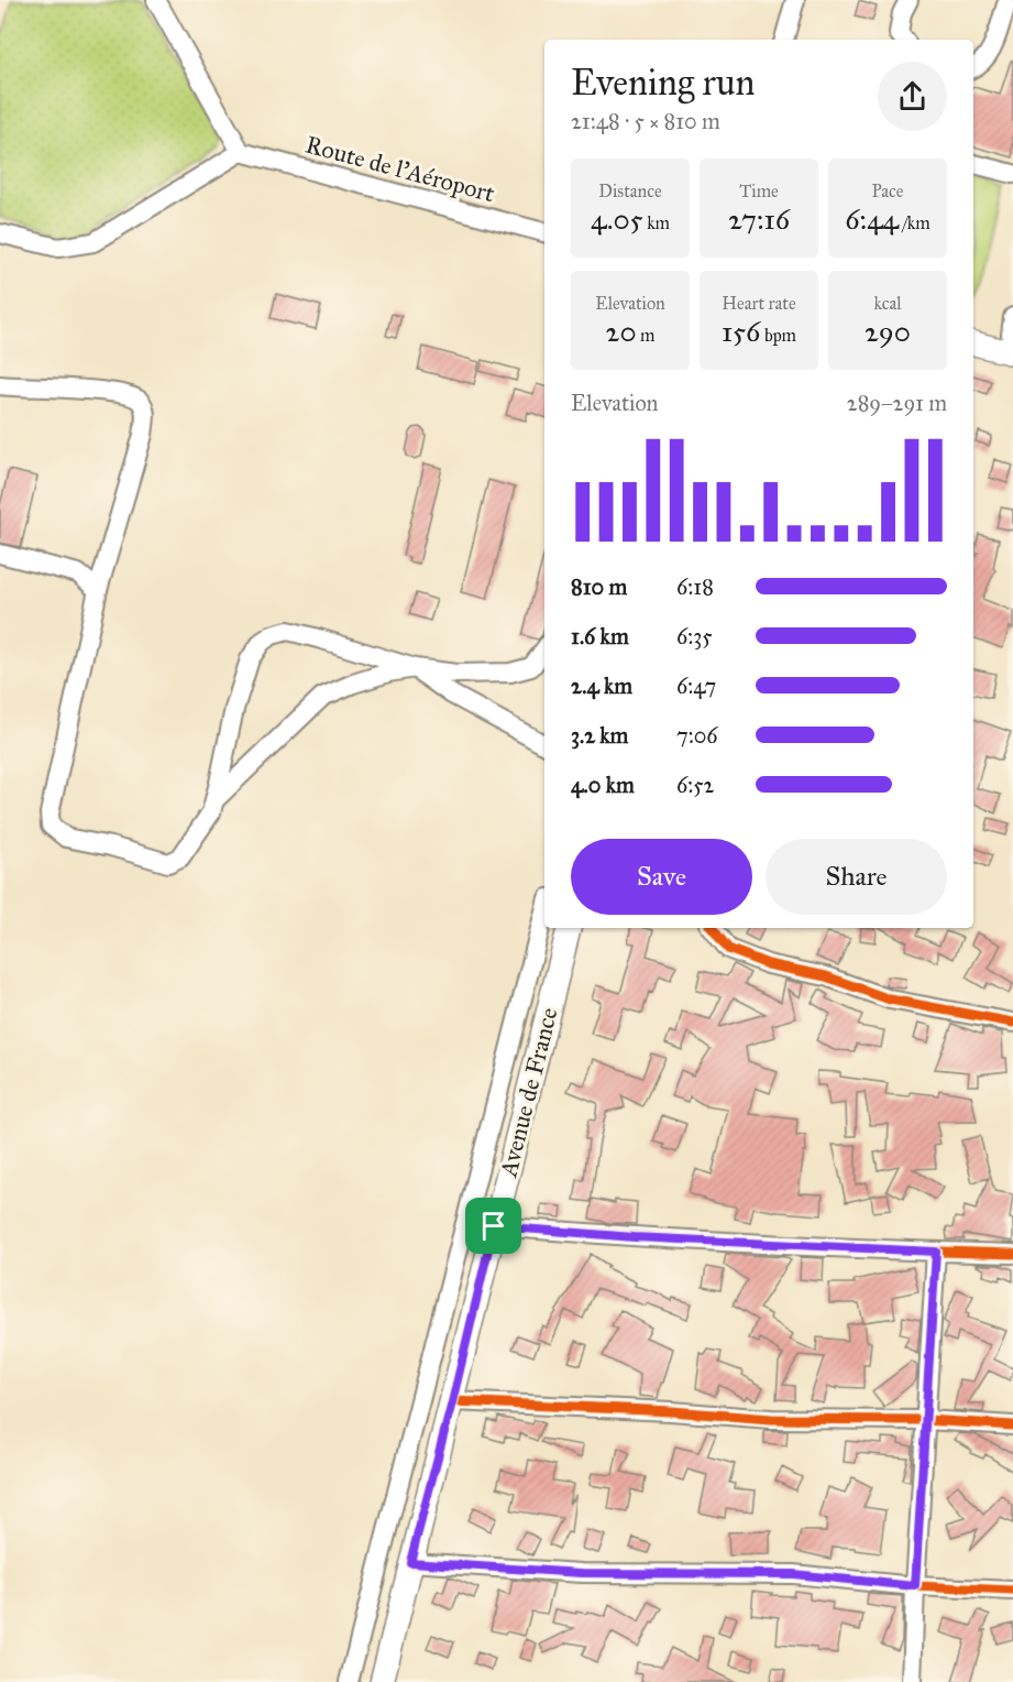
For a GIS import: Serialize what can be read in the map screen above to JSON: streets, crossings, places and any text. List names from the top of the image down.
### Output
{
  "streets": {
    "main road": ["Avenue de France"],
    "street": ["Route de l'Aéroport"]
  },
  "page": {
    "heading": ["Evening run", "21:48 · 5 × 810 m"],
    "stats": [
      ["Distance", "4.05 km"],
      ["Time", "27:16"],
      ["Pace", "6:44 /km"],
      ["Elevation", "20 m"],
      ["Heart rate", "156 bpm"],
      ["kcal", "290"]
    ],
    "chart": ["Elevation", "289–291 m"],
    "list": [
      {
        "name": "810 m",
        "note": "6:18"
      },
      {
        "name": "1.6 km",
        "note": "6:35"
      },
      {
        "name": "2.4 km",
        "note": "6:47"
      },
      {
        "name": "3.2 km",
        "note": "7:06"
      },
      {
        "name": "4.0 km",
        "note": "6:52"
      }
    ],
    "buttons": ["Save", "Share"]
  }
}
